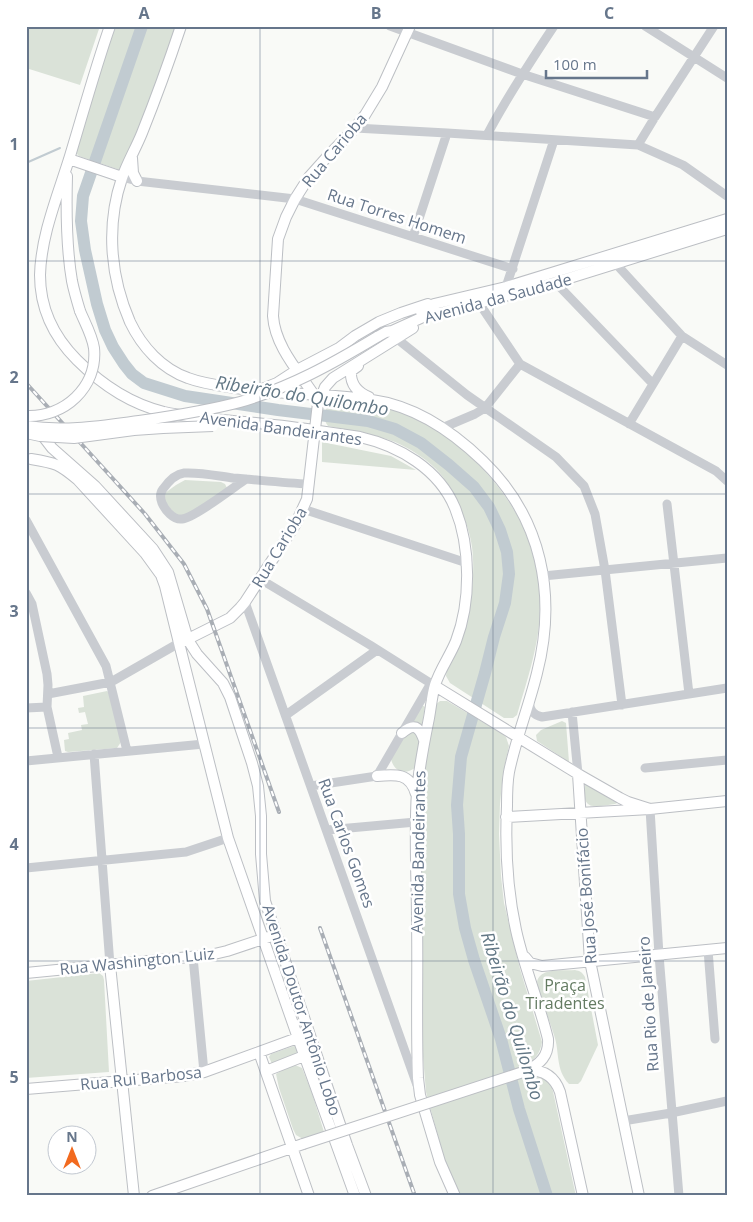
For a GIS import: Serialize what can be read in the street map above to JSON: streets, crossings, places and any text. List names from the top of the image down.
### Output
{
  "streets": {
    "main road": [
      "Rua Carioba",
      "Avenida da Saudade",
      "Avenida Bandeirantes",
      "Rua José Bonifácio",
      "Rua Washington Luiz",
      "Avenida Doutor Antônio Lobo",
      "Rua Rui Barbosa"
    ],
    "street": ["Rua Torres Homem", "Rua Carlos Gomes", "Rua Rio de Janeiro"]
  },
  "crossings": [
    ["Rua Carioba", "Rua Torres Homem"],
    ["Rua Carioba", "Avenida Bandeirantes"],
    ["Rua Carioba", "Rua Carlos Gomes"],
    ["Rua Carioba", "Avenida Doutor Antônio Lobo"],
    ["Rua Torres Homem", "Avenida Bandeirantes"],
    ["Avenida Bandeirantes", "Rua Carlos Gomes"],
    ["Rua Washington Luiz", "Avenida Doutor Antônio Lobo"],
    ["Avenida Doutor Antônio Lobo", "Rua Rui Barbosa"]
  ],
  "water": ["Ribeirão do Quilombo"],
  "parks": ["Praça Tiradentes"],
  "scale_bar": "100 m",
  "north": "top",
  "grid": {
    "columns": ["A", "B", "C"],
    "rows": [
      "1",
      "2",
      "3",
      "4",
      "5"
    ]
  }
}
